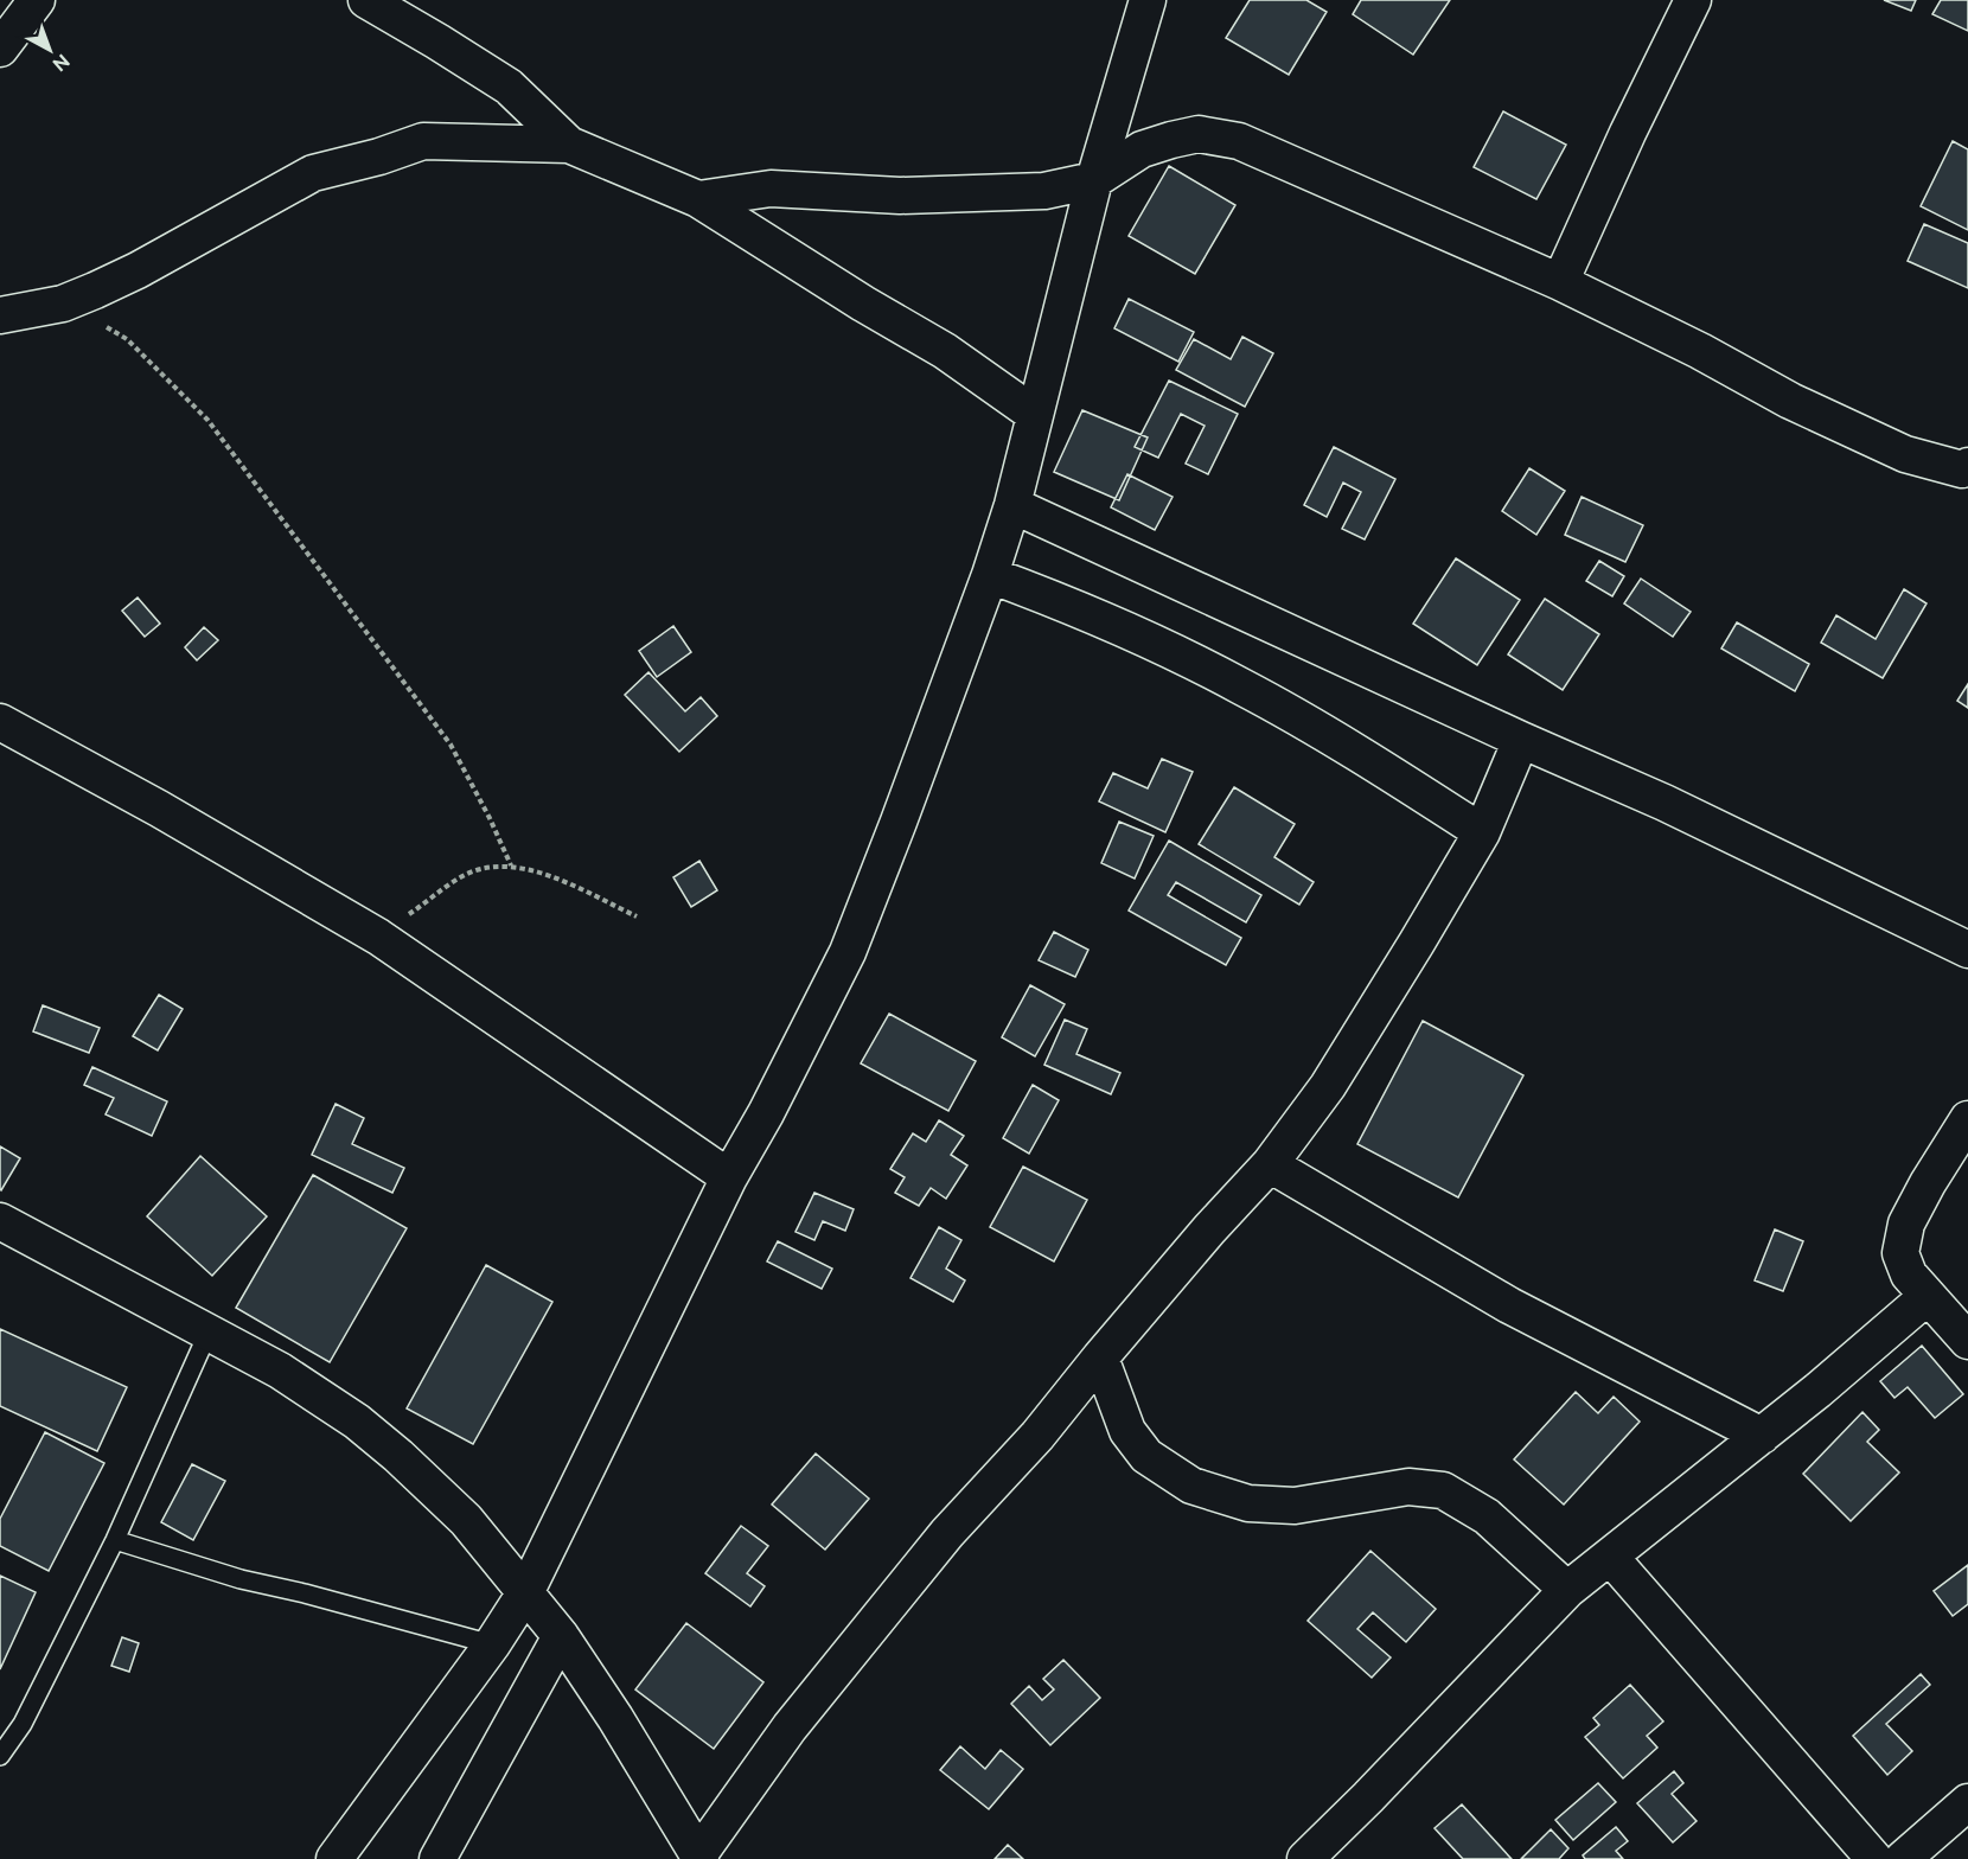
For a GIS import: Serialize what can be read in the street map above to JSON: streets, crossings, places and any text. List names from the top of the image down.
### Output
{
  "north": "bottom right"
}
